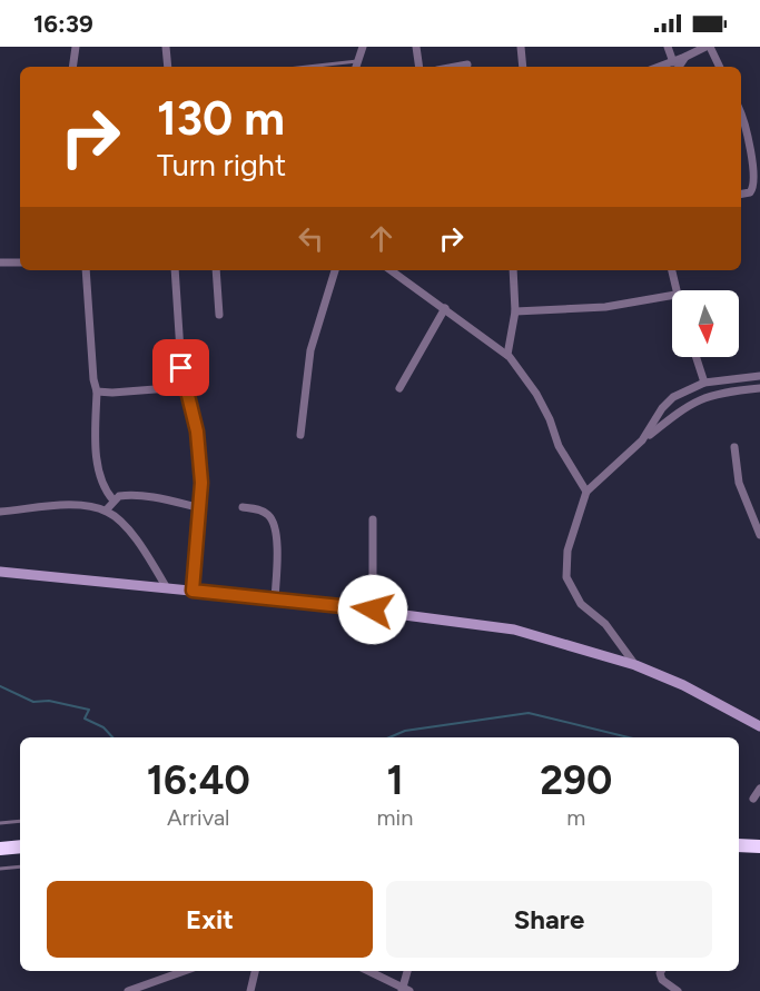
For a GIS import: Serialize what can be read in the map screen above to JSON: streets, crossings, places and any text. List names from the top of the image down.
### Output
{
  "north": "bottom",
  "page": {
    "status": "16:39",
    "turn": ["130 m", "Turn right"],
    "eta": [
      "16:40",
      "Arrival",
      "1",
      "min",
      "290",
      "m"
    ],
    "buttons": ["Exit", "Share"]
  }
}
